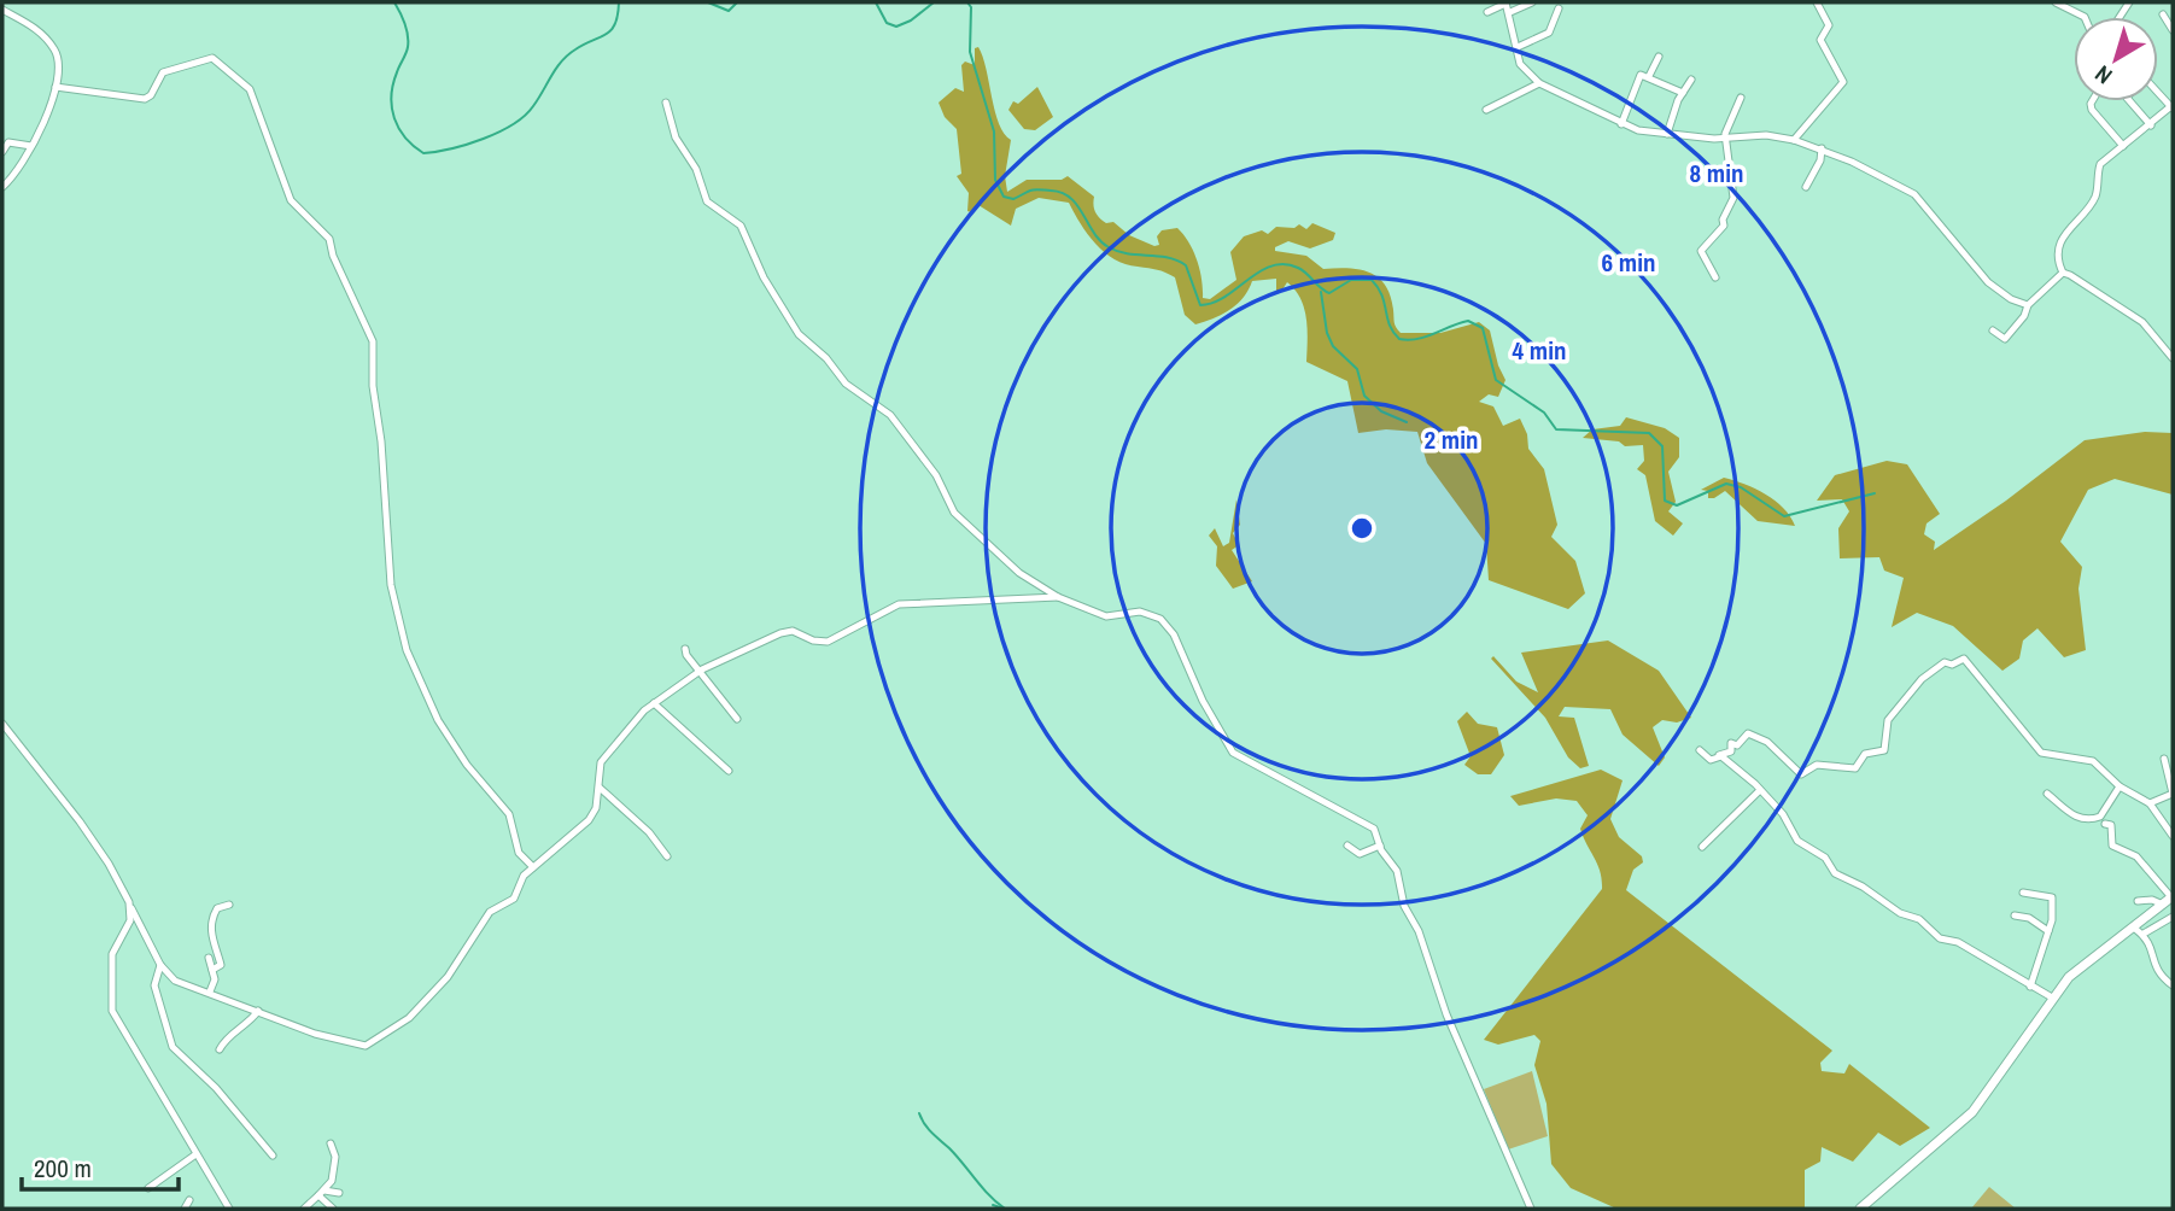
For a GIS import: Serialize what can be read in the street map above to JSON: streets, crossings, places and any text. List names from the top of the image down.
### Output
{
  "scale_bar": "200 m",
  "north": "bottom left",
  "rings": [
    "8 min",
    "6 min",
    "4 min",
    "2 min"
  ]
}
